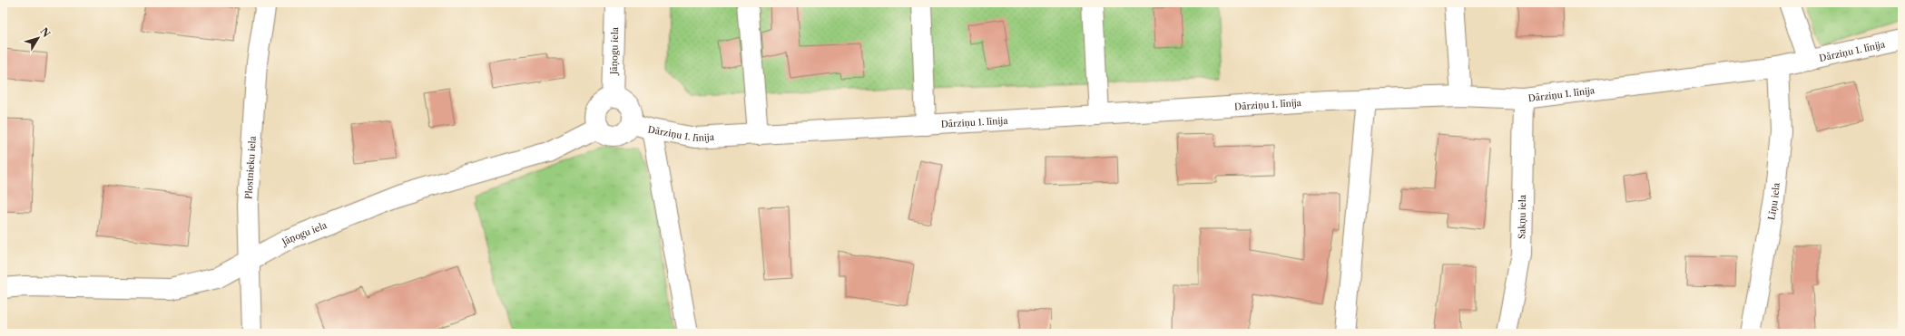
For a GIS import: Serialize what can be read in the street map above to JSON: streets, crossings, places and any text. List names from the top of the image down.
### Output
{
  "streets": {
    "street": [
      "Jāņogu iela",
      "Dārziņu 1. līnija",
      "Plostnieku iela",
      "Līņu iela",
      "Sakņu iela"
    ]
  },
  "crossings": [
    ["Jāņogu iela", "Dārziņu 1. līnija"],
    ["Jāņogu iela", "Plostnieku iela"],
    ["Dārziņu 1. līnija", "Līņu iela"],
    ["Dārziņu 1. līnija", "Sakņu iela"]
  ],
  "north": "top right"
}
